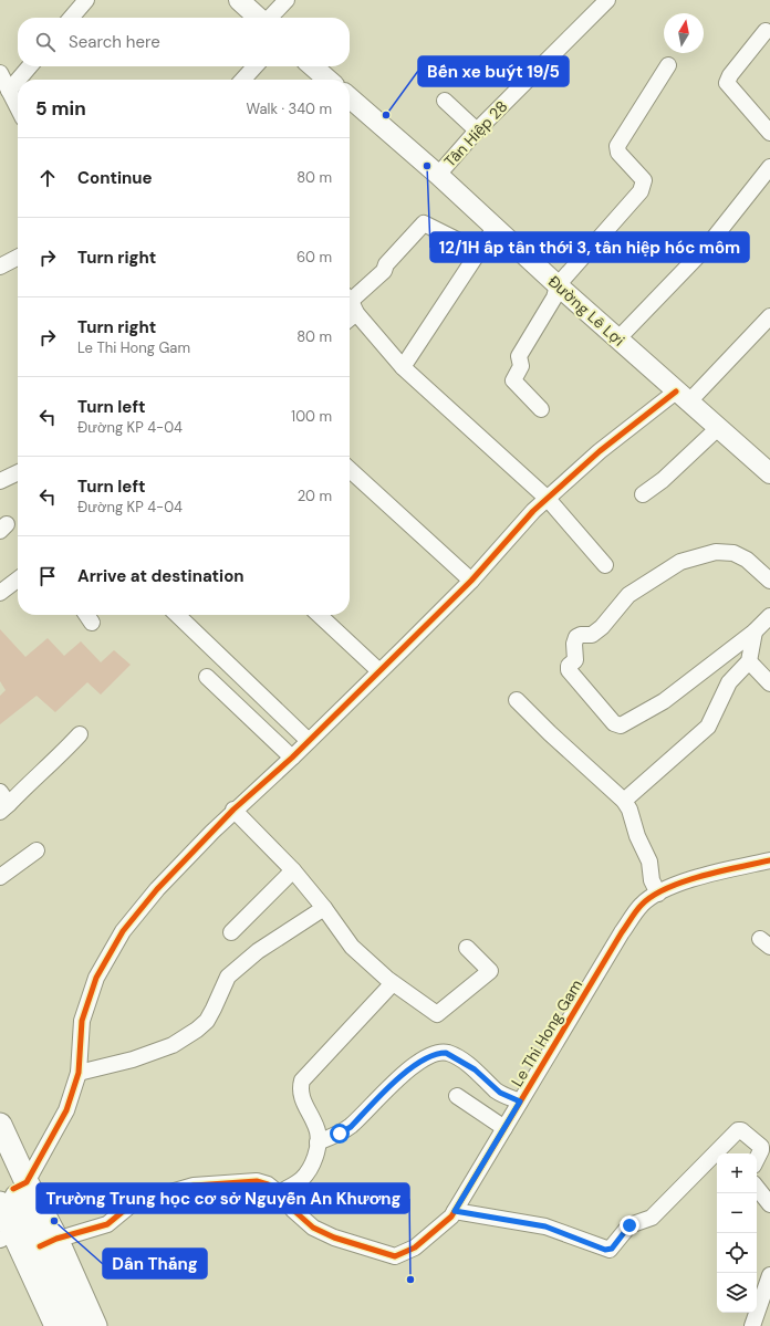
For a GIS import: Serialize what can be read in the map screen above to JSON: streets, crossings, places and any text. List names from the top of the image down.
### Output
{
  "streets": {
    "main road": ["Đường Lê Lợi"],
    "street": ["Tân Hiệp 28", "Le Thi Hong Gam"]
  },
  "crossings": [
    ["Tân Hiệp 28", "Đường Lê Lợi"]
  ],
  "places": [
    "Bến xe buýt 19/5",
    "12/1H ấp tân thới 3, tân hiệp hóc môm",
    "Dân Thắng",
    "Trường Trung học cơ sở Nguyễn An Khương"
  ],
  "north": "top",
  "page": {
    "search": "Search here",
    "heading": ["5 min", "Walk · 340 m"],
    "list": [
      ["Continue", "80 m"],
      ["Turn right", "60 m"],
      ["Turn right", "Le Thi Hong Gam", "80 m"],
      ["Turn left", "Đường KP 4-04", "100 m"],
      ["Turn left", "Đường KP 4-04", "20 m"],
      "Arrive at destination"
    ],
    "map_buttons": ["+", "−"]
  }
}
